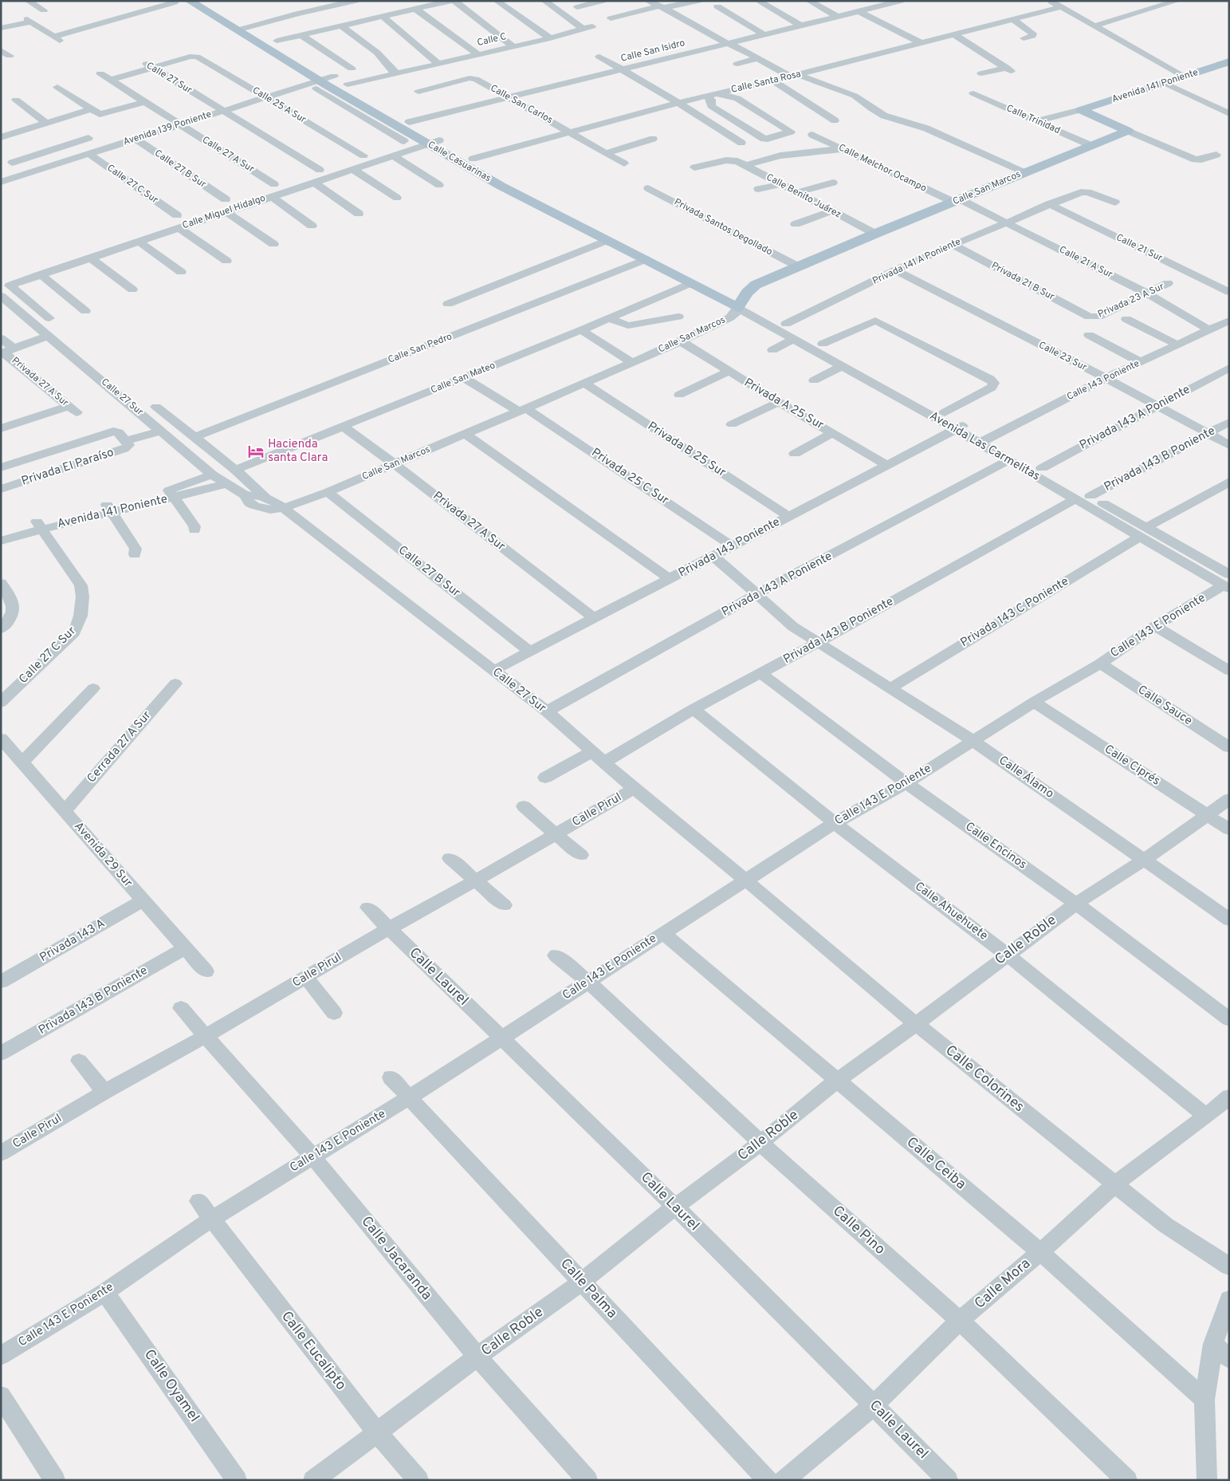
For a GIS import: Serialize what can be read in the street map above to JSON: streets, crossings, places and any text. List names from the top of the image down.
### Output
{
  "streets": {
    "main road": ["Avenida 141 Poniente", "Calle Casuarinas", "Calle San Marcos"],
    "street": [
      "Calle C",
      "Calle San Isidro",
      "Calle 27 Sur",
      "Calle Santa Rosa",
      "Calle San Carlos",
      "Calle 25 A Sur",
      "Calle Trinidad",
      "Avenida 139 Poniente",
      "Calle 27 A Sur",
      "Calle Melchor Ocampo",
      "Calle 27 B Sur",
      "Calle 27 C Sur",
      "Calle Benito Juárez",
      "Calle Miguel Hidalgo",
      "Privada Santos Degollado",
      "Calle 21 Sur",
      "Privada 141 A Poniente",
      "Calle 21 A Sur",
      "Privada 21 B Sur",
      "Privada 23 A Sur",
      "Calle San Pedro",
      "Calle 23 Sur",
      "Calle San Mateo",
      "Calle 143 Poniente",
      "Privada 27 A Sur",
      "Privada A 25 Sur",
      "Privada 143 A Poniente",
      "Avenida Las Carmelitas",
      "Privada B 25 Sur",
      "Privada 143 B Poniente",
      "Privada El Paraíso",
      "Privada 25 C Sur",
      "Privada 143 Poniente",
      "Privada 143 C Poniente",
      "Calle 143 E Poniente",
      "Calle Sauce",
      "Cerrada 27 A Sur",
      "Calle Ciprés",
      "Calle Álamo",
      "Calle Pirul",
      "Calle Encinos",
      "Avenida 29 Sur",
      "Calle Ahuehuete",
      "Calle Roble",
      "Privada 143 A",
      "Calle Laurel",
      "Calle Colorines",
      "Calle Ceiba",
      "Calle Pino",
      "Calle Jacaranda",
      "Calle Mora",
      "Calle Palma",
      "Calle Eucalipto",
      "Calle Oyamel"
    ]
  },
  "crossings": [
    ["Calle C", "Avenida 139 Poniente"],
    ["Calle C", "Calle Casuarinas"],
    ["Calle San Isidro", "Calle San Carlos"],
    ["Calle San Isidro", "Calle Casuarinas"],
    ["Calle 27 Sur", "Avenida 141 Poniente"],
    ["Calle 27 Sur", "Calle 25 A Sur"],
    ["Calle 27 Sur", "Avenida 139 Poniente"],
    ["Calle 27 Sur", "Calle San Marcos"],
    ["Calle 27 Sur", "Privada 143 A Poniente"],
    ["Calle 27 Sur", "Privada 143 B Poniente"],
    ["Calle 27 Sur", "Privada El Paraíso"],
    ["Calle 27 Sur", "Privada 143 Poniente"],
    ["Calle 27 Sur", "Calle 143 E Poniente"],
    ["Calle 27 Sur", "Calle Pirul"],
    ["Calle 27 Sur", "Calle Colorines"],
    ["Calle Santa Rosa", "Calle San Carlos"],
    ["Calle Santa Rosa", "Calle Casuarinas"],
    ["Avenida 141 Poniente", "Calle 27 C Sur"],
    ["Calle 25 A Sur", "Avenida 139 Poniente"],
    ["Calle Trinidad", "Calle San Marcos"],
    ["Avenida 139 Poniente", "Calle 27 A Sur"],
    ["Avenida 139 Poniente", "Calle Casuarinas"],
    ["Avenida 139 Poniente", "Calle 27 B Sur"],
    ["Avenida 139 Poniente", "Calle 27 C Sur"],
    ["Calle Casuarinas", "Calle San Marcos"],
    ["Calle Casuarinas", "Calle Miguel Hidalgo"],
    ["Calle Casuarinas", "Calle San Pedro"],
    ["Calle Casuarinas", "Calle San Mateo"],
    ["Calle Casuarinas", "Avenida Las Carmelitas"],
    ["Calle Melchor Ocampo", "Calle San Marcos"],
    ["Calle Melchor Ocampo", "Calle 21 A Sur"],
    ["Calle 27 B Sur", "Calle San Marcos"],
    ["Calle 27 B Sur", "Privada 143 Poniente"],
    ["Calle San Marcos", "Calle Benito Juárez"],
    ["Calle San Marcos", "Privada Santos Degollado"],
    ["Calle San Marcos", "Calle 21 A Sur"],
    ["Calle San Marcos", "Privada 27 A Sur"],
    ["Calle San Marcos", "Privada A 25 Sur"],
    ["Calle San Marcos", "Avenida Las Carmelitas"],
    ["Calle San Marcos", "Privada B 25 Sur"],
    ["Calle San Marcos", "Privada 25 C Sur"],
    ["Calle 21 Sur", "Privada 141 A Poniente"],
    ["Privada 141 A Poniente", "Calle 21 A Sur"],
    ["Privada 141 A Poniente", "Privada 21 B Sur"],
    ["Privada 141 A Poniente", "Calle 23 Sur"],
    ["Privada 141 A Poniente", "Avenida Las Carmelitas"],
    ["Calle 21 A Sur", "Privada 23 A Sur"],
    ["Calle 21 A Sur", "Calle 143 Poniente"],
    ["Privada 21 B Sur", "Privada 23 A Sur"],
    ["Calle 23 Sur", "Calle 143 Poniente"],
    ["Calle 23 Sur", "Privada 143 A Poniente"],
    ["Calle 23 Sur", "Privada 143 B Poniente"],
    ["Calle San Mateo", "Privada 27 A Sur"],
    ["Calle San Mateo", "Privada 25 C Sur"],
    ["Calle 143 Poniente", "Avenida Las Carmelitas"],
    ["Privada 27 A Sur", "Privada 143 Poniente"],
    ["Privada A 25 Sur", "Privada 143 Poniente"],
    ["Privada 143 A Poniente", "Avenida Las Carmelitas"],
    ["Privada 143 A Poniente", "Calle Álamo"],
    ["Avenida Las Carmelitas", "Privada 143 B Poniente"],
    ["Avenida Las Carmelitas", "Privada 143 Poniente"],
    ["Avenida Las Carmelitas", "Privada 143 C Poniente"],
    ["Avenida Las Carmelitas", "Calle 143 E Poniente"],
    ["Privada B 25 Sur", "Privada 143 Poniente"],
    ["Privada 143 B Poniente", "Calle Álamo"],
    ["Privada 143 B Poniente", "Calle Encinos"],
    ["Privada 143 B Poniente", "Avenida 29 Sur"],
    ["Privada 143 B Poniente", "Calle Ahuehuete"],
    ["Privada 25 C Sur", "Privada 143 Poniente"],
    ["Privada 143 Poniente", "Calle Álamo"],
    ["Privada 143 C Poniente", "Calle Álamo"],
    ["Calle 143 E Poniente", "Calle Sauce"],
    ["Calle 143 E Poniente", "Calle Ciprés"],
    ["Calle 143 E Poniente", "Calle Álamo"],
    ["Calle 143 E Poniente", "Calle Encinos"],
    ["Calle 143 E Poniente", "Calle Ahuehuete"],
    ["Calle 143 E Poniente", "Calle Laurel"],
    ["Calle 143 E Poniente", "Calle Colorines"],
    ["Calle 143 E Poniente", "Calle Ceiba"],
    ["Calle 143 E Poniente", "Calle Pino"],
    ["Calle 143 E Poniente", "Calle Jacaranda"],
    ["Calle 143 E Poniente", "Calle Palma"],
    ["Calle 143 E Poniente", "Calle Eucalipto"],
    ["Calle 143 E Poniente", "Calle Oyamel"],
    ["Cerrada 27 A Sur", "Avenida 29 Sur"],
    ["Calle Ciprés", "Calle Roble"],
    ["Calle Álamo", "Calle Roble"],
    ["Calle Pirul", "Calle Laurel"],
    ["Calle Pirul", "Calle Jacaranda"],
    ["Calle Encinos", "Calle Roble"],
    ["Avenida 29 Sur", "Privada 143 A"],
    ["Calle Ahuehuete", "Calle Roble"],
    ["Calle Ahuehuete", "Calle Mora"],
    ["Calle Roble", "Calle Laurel"],
    ["Calle Roble", "Calle Colorines"],
    ["Calle Roble", "Calle Ceiba"],
    ["Calle Roble", "Calle Pino"],
    ["Calle Roble", "Calle Jacaranda"],
    ["Calle Roble", "Calle Palma"],
    ["Calle Roble", "Calle Eucalipto"],
    ["Calle Laurel", "Calle Mora"],
    ["Calle Colorines", "Calle Mora"],
    ["Calle Ceiba", "Calle Mora"],
    ["Calle Pino", "Calle Mora"]
  ],
  "places": {
    "hotel": ["Hacienda santa Clara"]
  }
}
